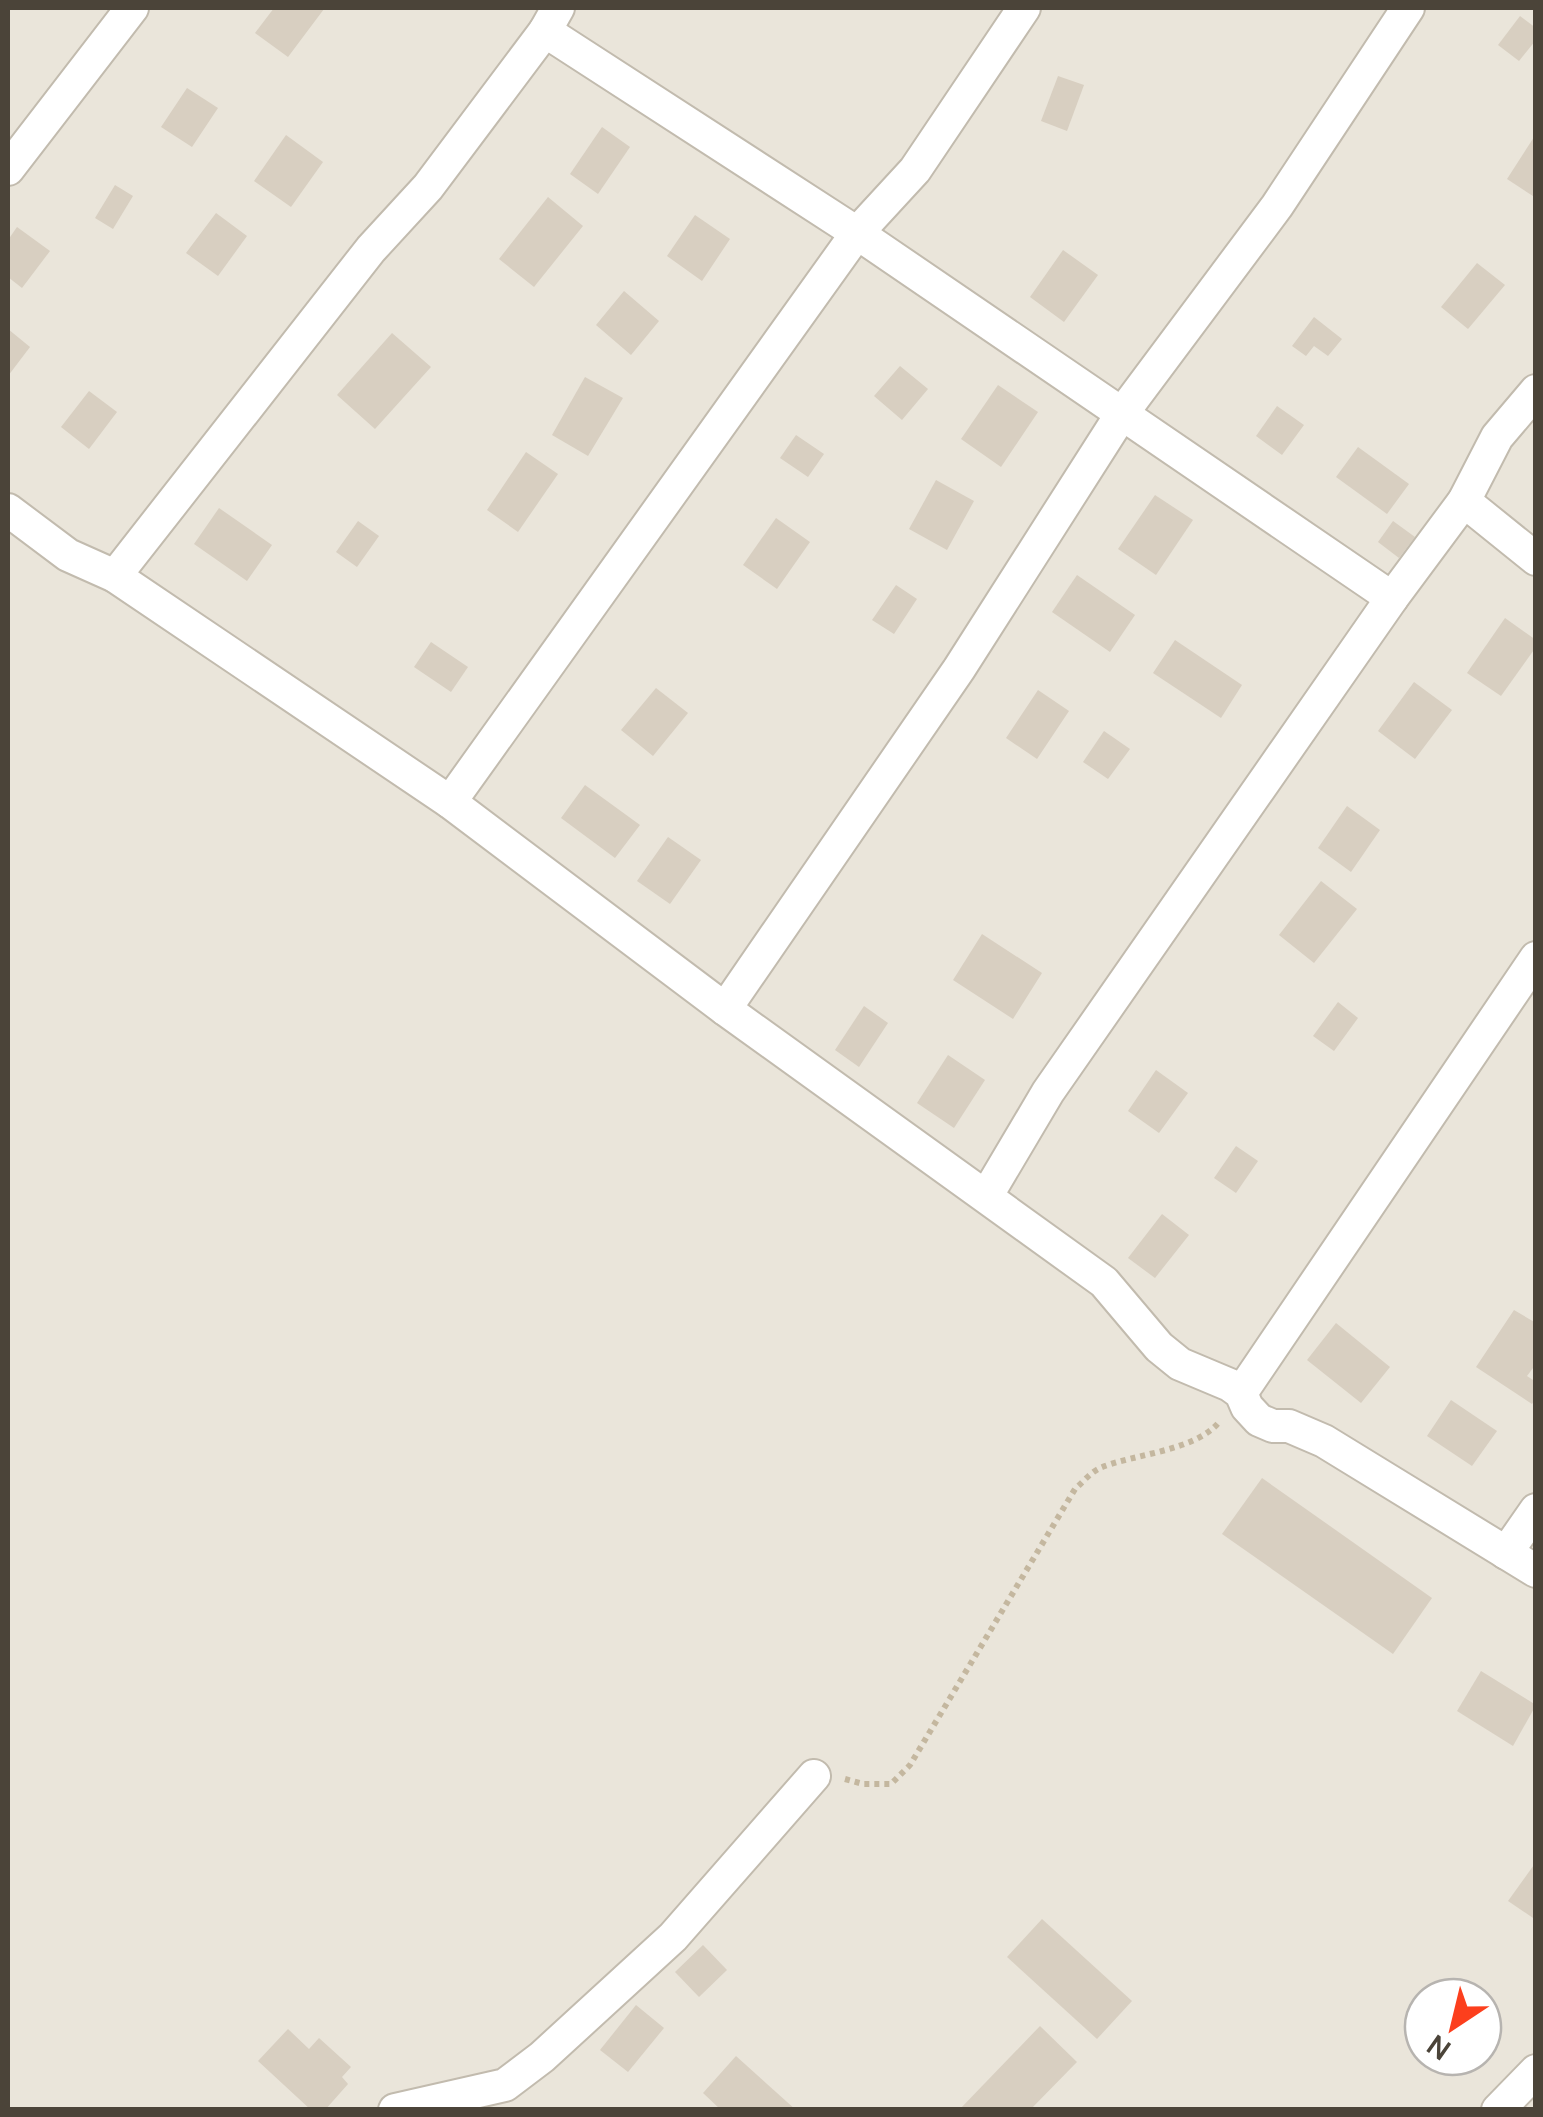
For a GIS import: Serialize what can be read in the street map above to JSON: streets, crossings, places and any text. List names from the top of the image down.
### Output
{
  "north": "bottom left"
}
